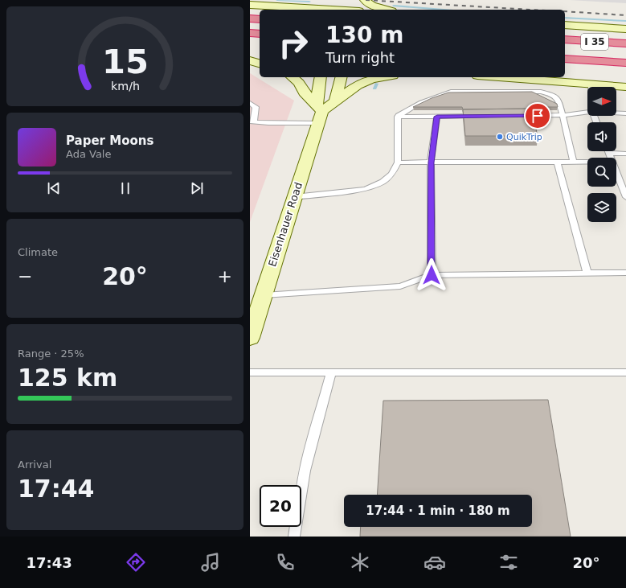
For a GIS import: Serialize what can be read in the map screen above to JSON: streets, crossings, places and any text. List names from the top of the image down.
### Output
{
  "streets": {
    "highway": ["I 35"],
    "main road": ["Eisenhauer Road"]
  },
  "places": ["QuikTrip"],
  "north": "right",
  "page": {
    "turn": ["130 m", "Turn right"],
    "song": ["Paper Moons", "Ada Vale"],
    "tile": [
      "Climate",
      ["Range · 25%", "125 km"],
      ["Arrival", "17:44"]
    ],
    "heat": ["−", "20°", "+"],
    "limit": "20",
    "trip": "17:44 · 1 min · 180 m",
    "tabs": ["17:43", "20°"],
    "gauge": ["15", "km/h"]
  }
}
